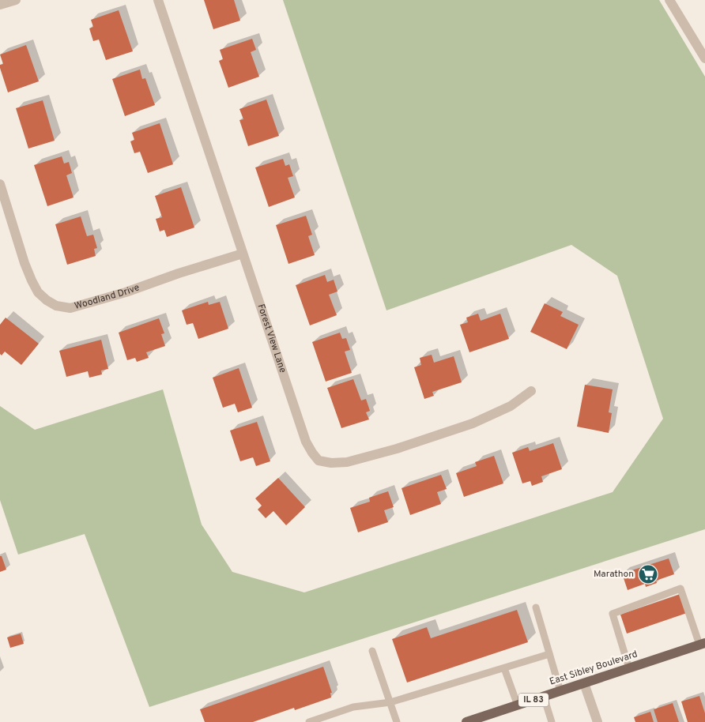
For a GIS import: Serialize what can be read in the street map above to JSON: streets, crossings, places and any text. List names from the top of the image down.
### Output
{
  "streets": {
    "main road": ["East Sibley Boulevard", "IL 83"],
    "street": ["Woodland Drive", "Forest View Lane"]
  },
  "crossings": [
    ["Woodland Drive", "Forest View Lane"]
  ],
  "places": {
    "supermarket": ["Marathon"]
  }
}
